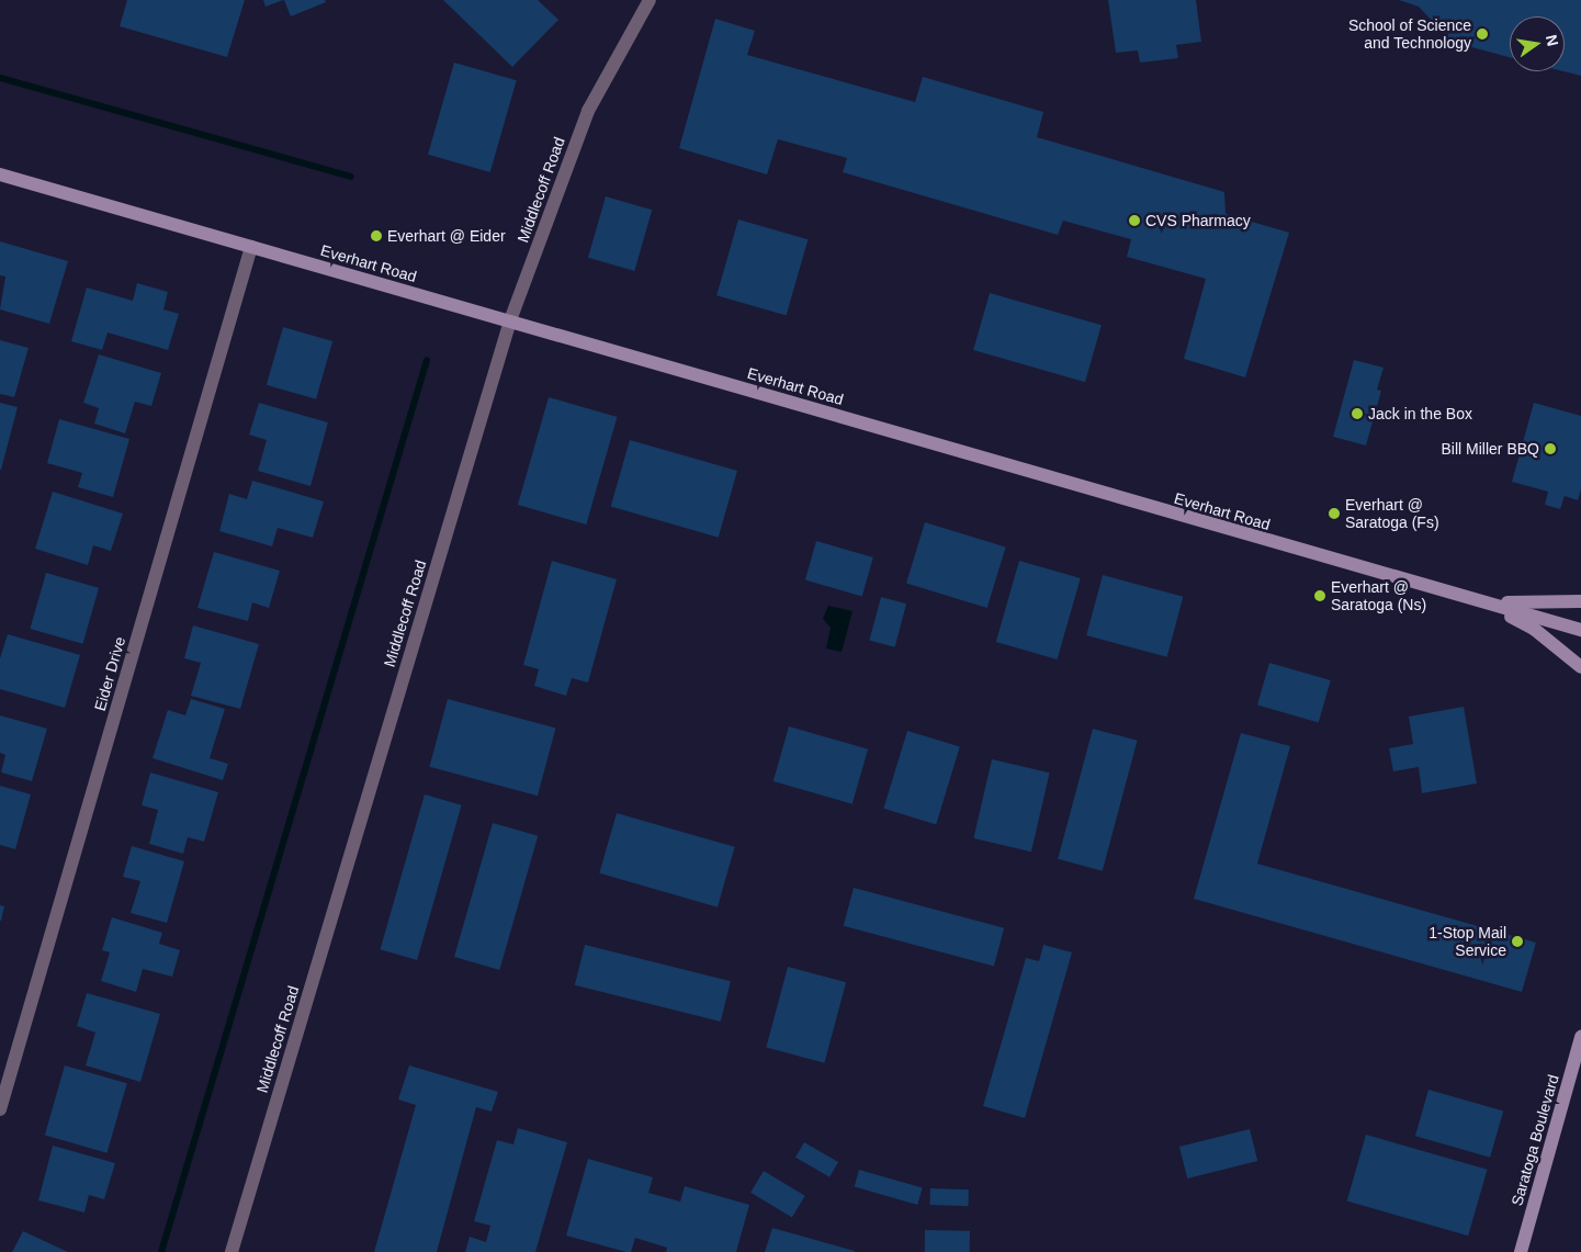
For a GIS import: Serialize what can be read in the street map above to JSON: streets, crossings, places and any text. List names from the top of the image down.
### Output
{
  "streets": {
    "main road": ["Everhart Road", "Saratoga Boulevard"],
    "street": ["Middlecoff Road", "Eider Drive"]
  },
  "crossings": [
    ["Middlecoff Road", "Everhart Road"],
    ["Everhart Road", "Eider Drive"]
  ],
  "places": [
    "School of Science and Technology",
    "CVS Pharmacy",
    "Everhart @ Eider",
    "Jack in the Box",
    "Bill Miller BBQ",
    "Everhart @ Saratoga (Fs)",
    "Everhart @ Saratoga (Ns)",
    "1-Stop Mail Service"
  ],
  "north": "right"
}
